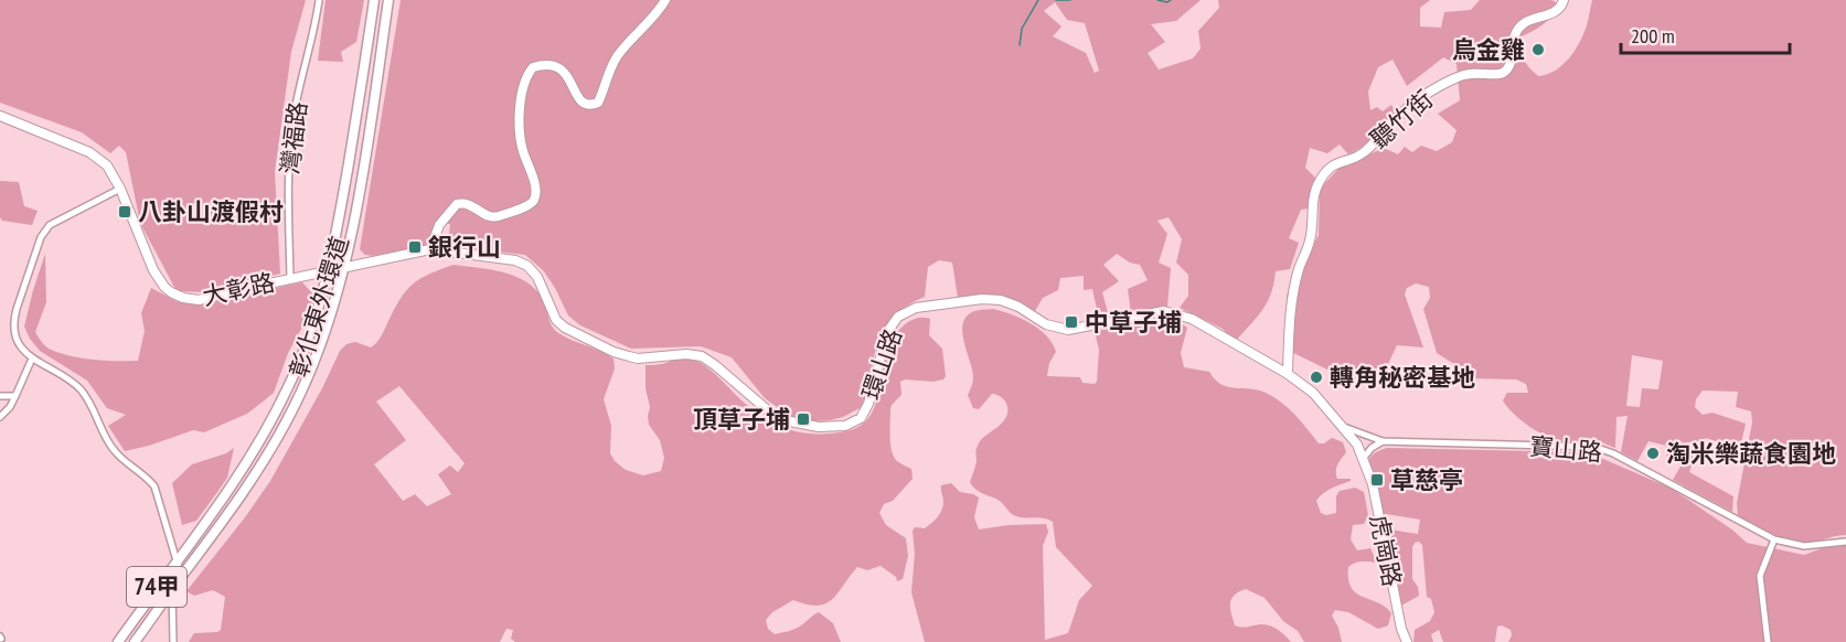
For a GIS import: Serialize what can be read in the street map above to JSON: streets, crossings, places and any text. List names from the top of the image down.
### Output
{
  "streets": {
    "main road": [
      "聽竹街",
      "大彰路",
      "彰化東外環道",
      "環山路",
      "虎崗路",
      "74甲"
    ],
    "street": ["灣福路", "寶山路"]
  },
  "crossings": [
    ["聽竹街", "環山路"],
    ["灣福路", "大彰路"],
    ["灣福路", "環山路"],
    ["大彰路", "環山路"],
    ["彰化東外環道", "環山路"],
    ["彰化東外環道", "74甲"],
    ["環山路", "寶山路"],
    ["環山路", "虎崗路"],
    ["環山路", "74甲"]
  ],
  "places": {
    "other": ["烏金雞", "轉角秘密基地", "淘米樂蔬食園地"],
    "transit": [
      "八卦山渡假村",
      "銀行山",
      "中草子埔",
      "頂草子埔",
      "草慈亭"
    ]
  },
  "scale_bar": "200 m"
}
